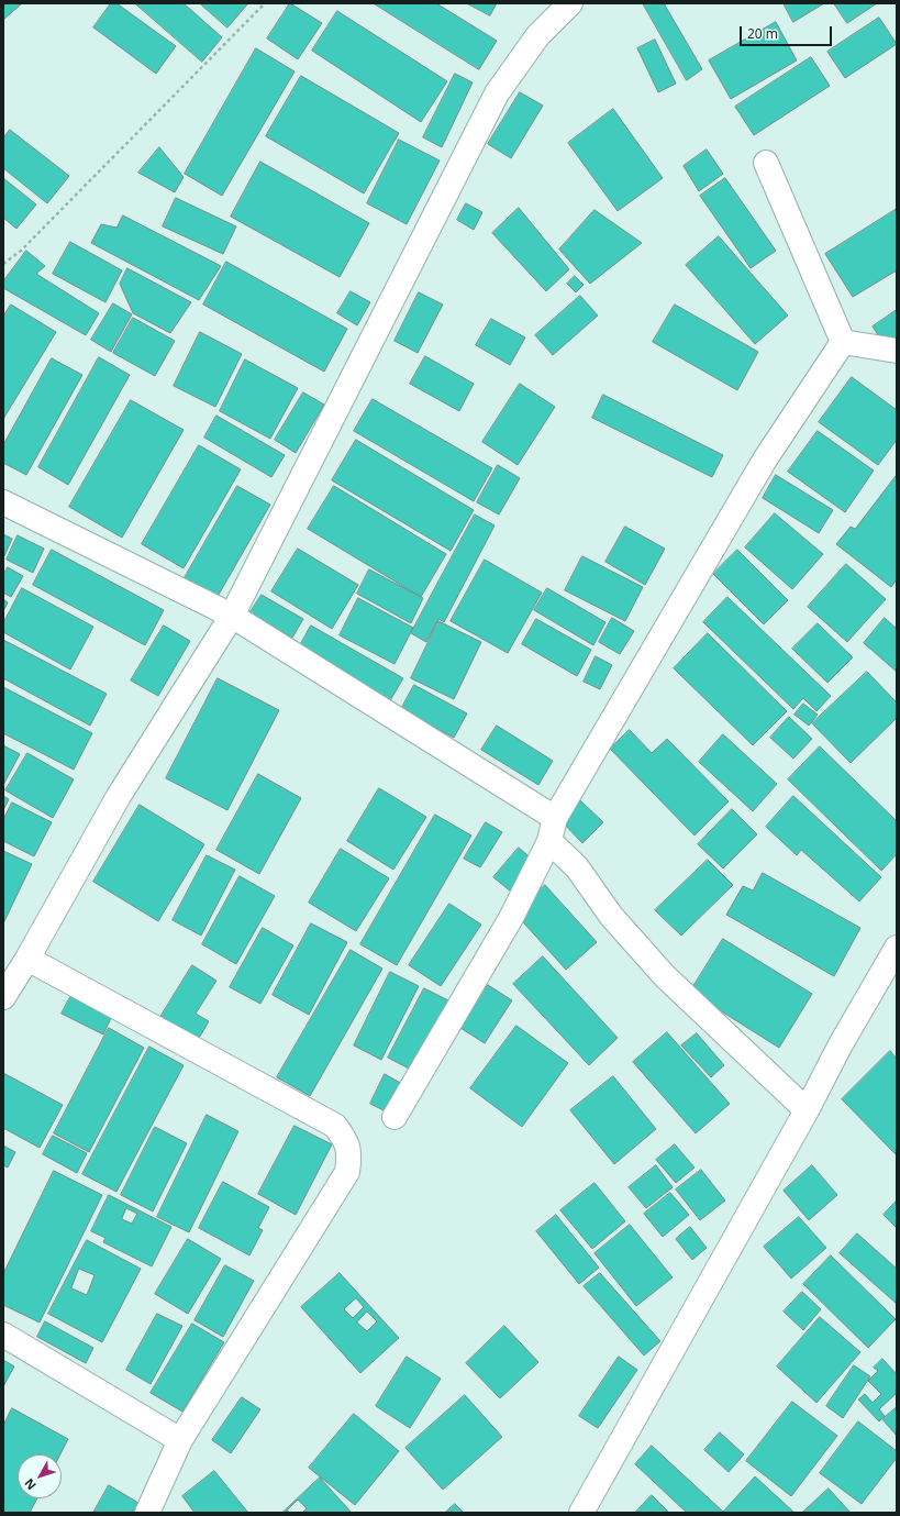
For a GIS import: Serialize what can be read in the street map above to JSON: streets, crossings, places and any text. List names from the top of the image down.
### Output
{
  "scale_bar": "20 m",
  "north": "bottom left"
}
